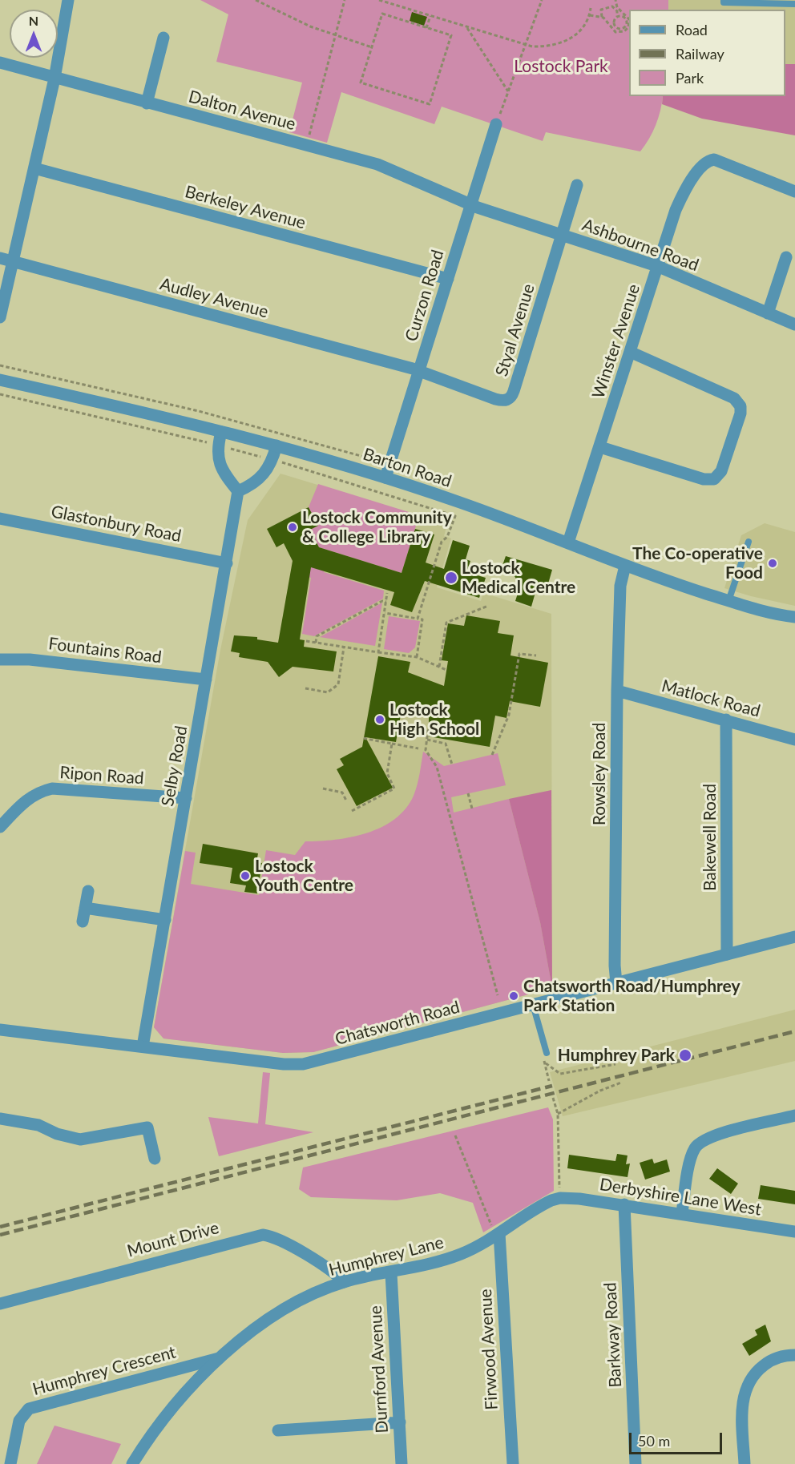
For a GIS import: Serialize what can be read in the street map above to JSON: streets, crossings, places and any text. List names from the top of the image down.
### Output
{
  "streets": {
    "street": [
      "Dalton Avenue",
      "Berkeley Avenue",
      "Ashbourne Road",
      "Curzon Road",
      "Audley Avenue",
      "Styal Avenue",
      "Winster Avenue",
      "Barton Road",
      "Glastonbury Road",
      "Fountains Road",
      "Matlock Road",
      "Selby Road",
      "Rowsley Road",
      "Ripon Road",
      "Bakewell Road",
      "Chatsworth Road",
      "Derbyshire Lane West",
      "Mount Drive",
      "Humphrey Lane",
      "Barkway Road",
      "Firwood Avenue",
      "Durnford Avenue",
      "Humphrey Crescent"
    ]
  },
  "crossings": [
    ["Dalton Avenue", "Ashbourne Road"],
    ["Dalton Avenue", "Curzon Road"],
    ["Berkeley Avenue", "Curzon Road"],
    ["Ashbourne Road", "Curzon Road"],
    ["Ashbourne Road", "Styal Avenue"],
    ["Ashbourne Road", "Winster Avenue"],
    ["Curzon Road", "Audley Avenue"],
    ["Curzon Road", "Styal Avenue"],
    ["Curzon Road", "Barton Road"],
    ["Audley Avenue", "Styal Avenue"],
    ["Winster Avenue", "Barton Road"],
    ["Barton Road", "Rowsley Road"],
    ["Glastonbury Road", "Selby Road"],
    ["Fountains Road", "Selby Road"],
    ["Matlock Road", "Rowsley Road"],
    ["Matlock Road", "Bakewell Road"],
    ["Selby Road", "Ripon Road"],
    ["Selby Road", "Chatsworth Road"],
    ["Rowsley Road", "Chatsworth Road"],
    ["Bakewell Road", "Chatsworth Road"],
    ["Derbyshire Lane West", "Humphrey Lane"],
    ["Derbyshire Lane West", "Barkway Road"],
    ["Mount Drive", "Humphrey Lane"],
    ["Humphrey Lane", "Firwood Avenue"],
    ["Humphrey Lane", "Durnford Avenue"],
    ["Humphrey Lane", "Humphrey Crescent"]
  ],
  "parks": ["Lostock Park"],
  "places": [
    "Lostock Community & College Library",
    "The Co-operative Food",
    "Lostock Medical Centre",
    "Lostock High School",
    "Lostock Youth Centre",
    "Chatsworth Road/Humphrey Park Station",
    "Humphrey Park"
  ],
  "legend": ["Road", "Railway", "Park"],
  "scale_bar": "50 m",
  "north": "top"
}
